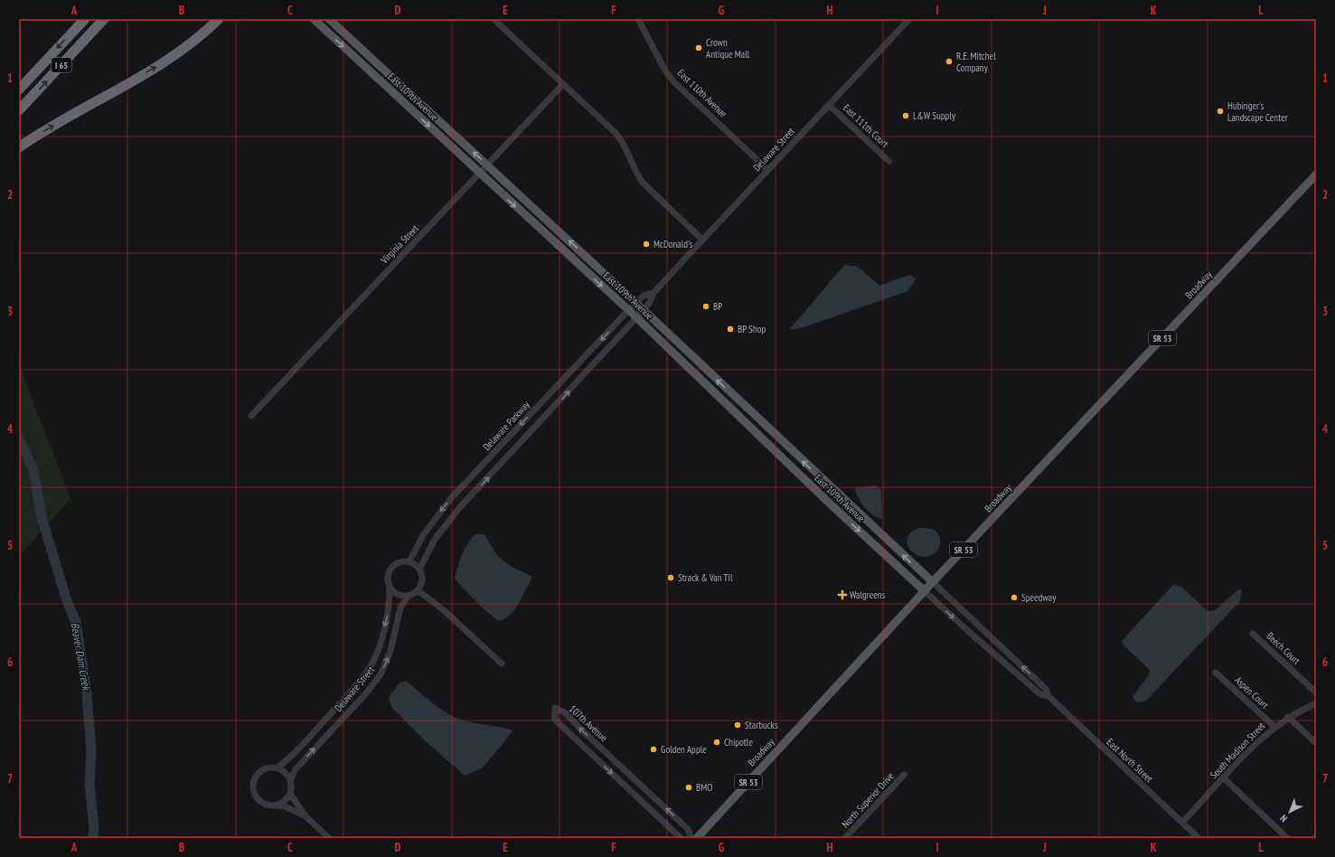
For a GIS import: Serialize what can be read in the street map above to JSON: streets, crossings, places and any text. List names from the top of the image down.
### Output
{
  "streets": {
    "highway": ["I 65"],
    "main road": ["East 109th Avenue", "Broadway", "SR 53"],
    "street": [
      "East 110th Avenue",
      "East 111th Court",
      "Delaware Street",
      "Virginia Street",
      "Delaware Parkway",
      "Beech Court",
      "Aspen Court",
      "107th Avenue",
      "South Madison Street",
      "East North Street",
      "North Superior Drive"
    ]
  },
  "crossings": [
    ["East 110th Avenue", "Delaware Street"],
    ["East 109th Avenue", "Delaware Street"],
    ["East 109th Avenue", "Virginia Street"],
    ["East 109th Avenue", "Broadway"],
    ["East 109th Avenue", "Delaware Parkway"],
    ["East 109th Avenue", "East North Street"],
    ["East 111th Court", "Delaware Street"],
    ["Delaware Street", "Delaware Parkway"],
    ["Broadway", "East North Street"],
    ["Aspen Court", "South Madison Street"],
    ["South Madison Street", "East North Street"]
  ],
  "water": ["Beaver Dam Creek"],
  "places": {
    "other": [
      "Crown Antique Mall",
      "R.E. Mitchel Company",
      "Hubinger's Landscape Center",
      "L&W Supply",
      "McDonald's",
      "BP",
      "BP Shop",
      "Strack & Van Til",
      "Speedway",
      "Starbucks",
      "Chipotle",
      "Golden Apple",
      "BMO"
    ],
    "health": ["Walgreens"]
  },
  "north": "bottom left",
  "grid": {
    "columns": [
      "A",
      "B",
      "C",
      "D",
      "E",
      "F",
      "G",
      "H",
      "I",
      "J",
      "K",
      "L"
    ],
    "rows": [
      "1",
      "2",
      "3",
      "4",
      "5",
      "6",
      "7"
    ]
  }
}
